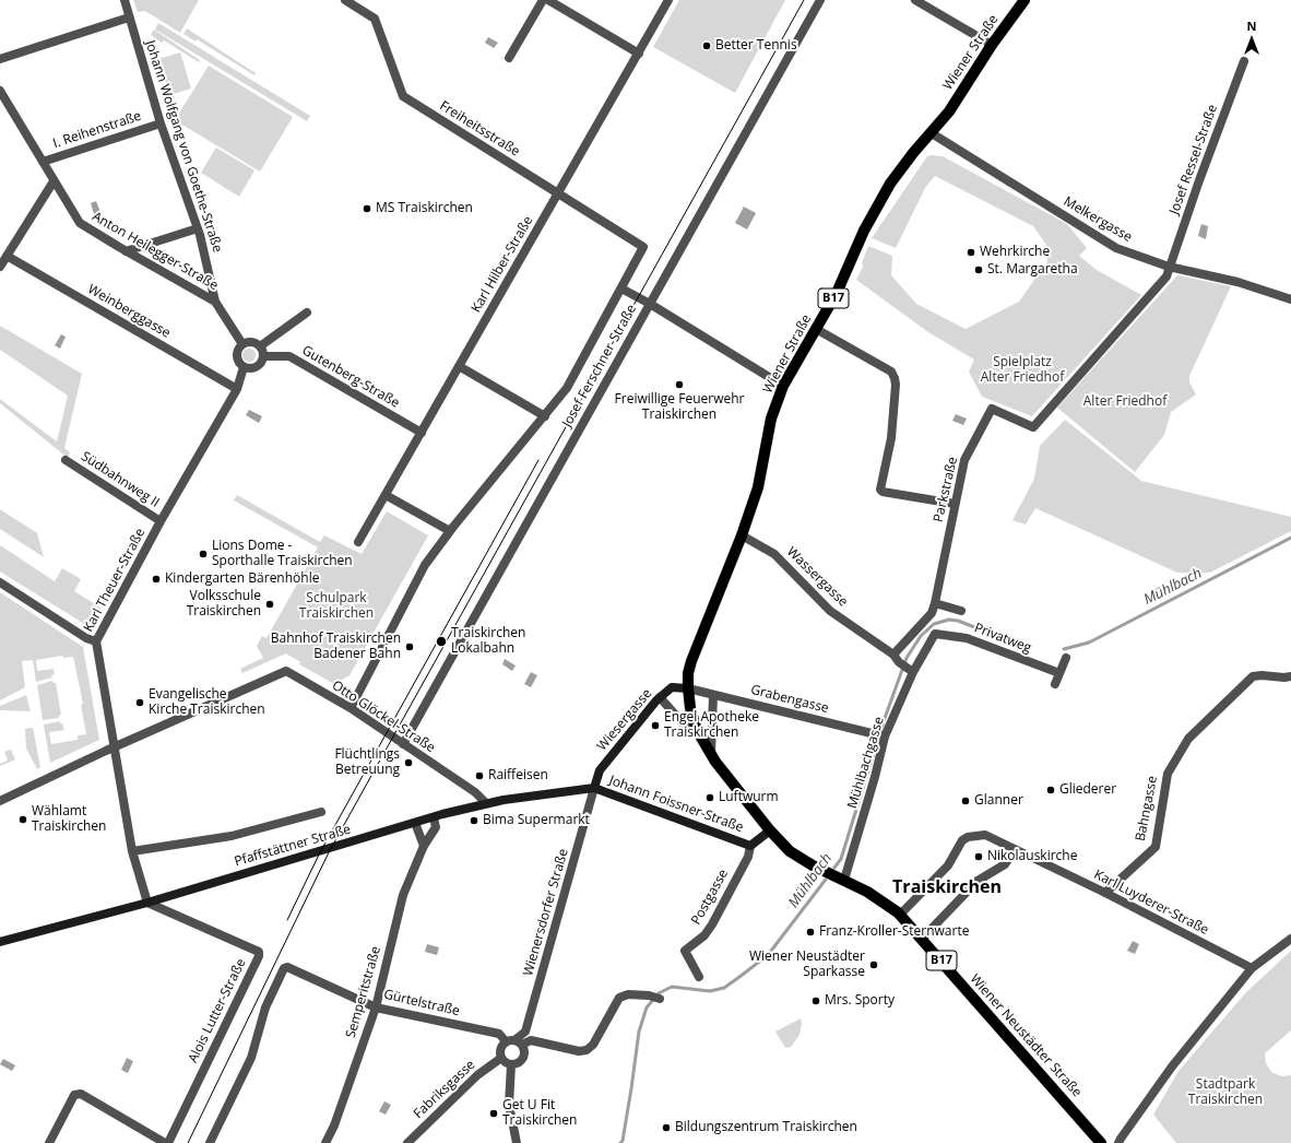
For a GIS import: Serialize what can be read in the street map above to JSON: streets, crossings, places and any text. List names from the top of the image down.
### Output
{
  "streets": {
    "main road": [
      "Wiener Straße",
      "B17",
      "Wiesergasse",
      "Johann Foissner-Straße",
      "Pfaffstättner Straße",
      "Wiener Neustädter Straße"
    ],
    "street": [
      "Freiheitsstraße",
      "I. Reihenstraße",
      "Johann Wolfgang von Goethe-Straße",
      "Josef Ressel-Straße",
      "Melkergasse",
      "Anton Heilegger-Straße",
      "Karl Hilber-Straße",
      "Weinberggasse",
      "Josef Ferschner-Straße",
      "Gutenberg-Straße",
      "Südbahnweg II",
      "Parkstraße",
      "Wassergasse",
      "Karl Theuer-Straße",
      "Privatweg",
      "Grabengasse",
      "Otto Glöckel-Straße",
      "Mühlbachgasse",
      "Bahngasse",
      "Postgasse",
      "Karl Luyderer-Straße",
      "Wienersdorfer Straße",
      "Semperitstraße",
      "Gürtelstraße",
      "Alois Lutter-Straße",
      "Fabriksgasse"
    ]
  },
  "crossings": [
    ["Wiener Straße", "Melkergasse"],
    ["Wiener Straße", "Wassergasse"],
    ["Wiener Straße", "Grabengasse"],
    ["Wiener Straße", "Wiesergasse"],
    ["Wiener Straße", "Wiener Neustädter Straße"],
    ["Freiheitsstraße", "Karl Hilber-Straße"],
    ["Freiheitsstraße", "Josef Ferschner-Straße"],
    ["I. Reihenstraße", "Johann Wolfgang von Goethe-Straße"],
    ["I. Reihenstraße", "Anton Heilegger-Straße"],
    ["Johann Wolfgang von Goethe-Straße", "Anton Heilegger-Straße"],
    ["Josef Ressel-Straße", "Melkergasse"],
    ["Josef Ressel-Straße", "Parkstraße"],
    ["Melkergasse", "Parkstraße"],
    ["Anton Heilegger-Straße", "Gutenberg-Straße"],
    ["Anton Heilegger-Straße", "Karl Theuer-Straße"],
    ["Karl Hilber-Straße", "Gutenberg-Straße"],
    ["Weinberggasse", "Karl Theuer-Straße"],
    ["Josef Ferschner-Straße", "Otto Glöckel-Straße"],
    ["Gutenberg-Straße", "Karl Theuer-Straße"],
    ["Südbahnweg II", "Karl Theuer-Straße"],
    ["Wassergasse", "Mühlbachgasse"],
    ["Karl Theuer-Straße", "Otto Glöckel-Straße"],
    ["Karl Theuer-Straße", "Pfaffstättner Straße"],
    ["Karl Theuer-Straße", "Alois Lutter-Straße"],
    ["Privatweg", "Mühlbachgasse"],
    ["Grabengasse", "Wiesergasse"],
    ["Grabengasse", "Mühlbachgasse"],
    ["Grabengasse", "Wiener Neustädter Straße"],
    ["Otto Glöckel-Straße", "Pfaffstättner Straße"],
    ["Wiesergasse", "Johann Foissner-Straße"],
    ["Wiesergasse", "Pfaffstättner Straße"],
    ["Wiesergasse", "Wienersdorfer Straße"],
    ["Wiesergasse", "Wiener Neustädter Straße"],
    ["Mühlbachgasse", "Wiener Neustädter Straße"],
    ["Johann Foissner-Straße", "Pfaffstättner Straße"],
    ["Johann Foissner-Straße", "Postgasse"],
    ["Johann Foissner-Straße", "Wienersdorfer Straße"],
    ["Johann Foissner-Straße", "Wiener Neustädter Straße"],
    ["Bahngasse", "Karl Luyderer-Straße"],
    ["Pfaffstättner Straße", "Wienersdorfer Straße"],
    ["Pfaffstättner Straße", "Semperitstraße"],
    ["Pfaffstättner Straße", "Alois Lutter-Straße"],
    ["Karl Luyderer-Straße", "Wiener Neustädter Straße"],
    ["Wienersdorfer Straße", "Gürtelstraße"],
    ["Wienersdorfer Straße", "Fabriksgasse"],
    ["Semperitstraße", "Gürtelstraße"],
    ["Gürtelstraße", "Fabriksgasse"]
  ],
  "districts": ["Traiskirchen"],
  "water": ["Mühlbach"],
  "parks": [
    "Spielplatz Alter Friedhof",
    "Alter Friedhof",
    "Schulpark Traiskirchen",
    "Stadtpark Traiskirchen"
  ],
  "places": [
    "Better Tennis",
    "MS Traiskirchen",
    "Wehrkirche",
    "St. Margaretha",
    "Freiwillige Feuerwehr Traiskirchen",
    "Lions Dome - Sporthalle Traiskirchen",
    "Kindergarten Bärenhöhle",
    "Volksschule Traiskirchen",
    "Traiskirchen Lokalbahn",
    "Bahnhof Traiskirchen Badener Bahn",
    "Evangelische Kirche Traiskirchen",
    "Engel Apotheke Traiskirchen",
    "Flüchtlings Betreuung",
    "Raiffeisen",
    "Gliederer",
    "Luftwurm",
    "Glanner",
    "Wählamt Traiskirchen",
    "Bima Supermarkt",
    "Nikolauskirche",
    "Franz-Kroller-Sternwarte",
    "Wiener Neustädter Sparkasse",
    "Mrs. Sporty",
    "Get U Fit Traiskirchen",
    "Bildungszentrum Traiskirchen"
  ],
  "north": "top"
}
